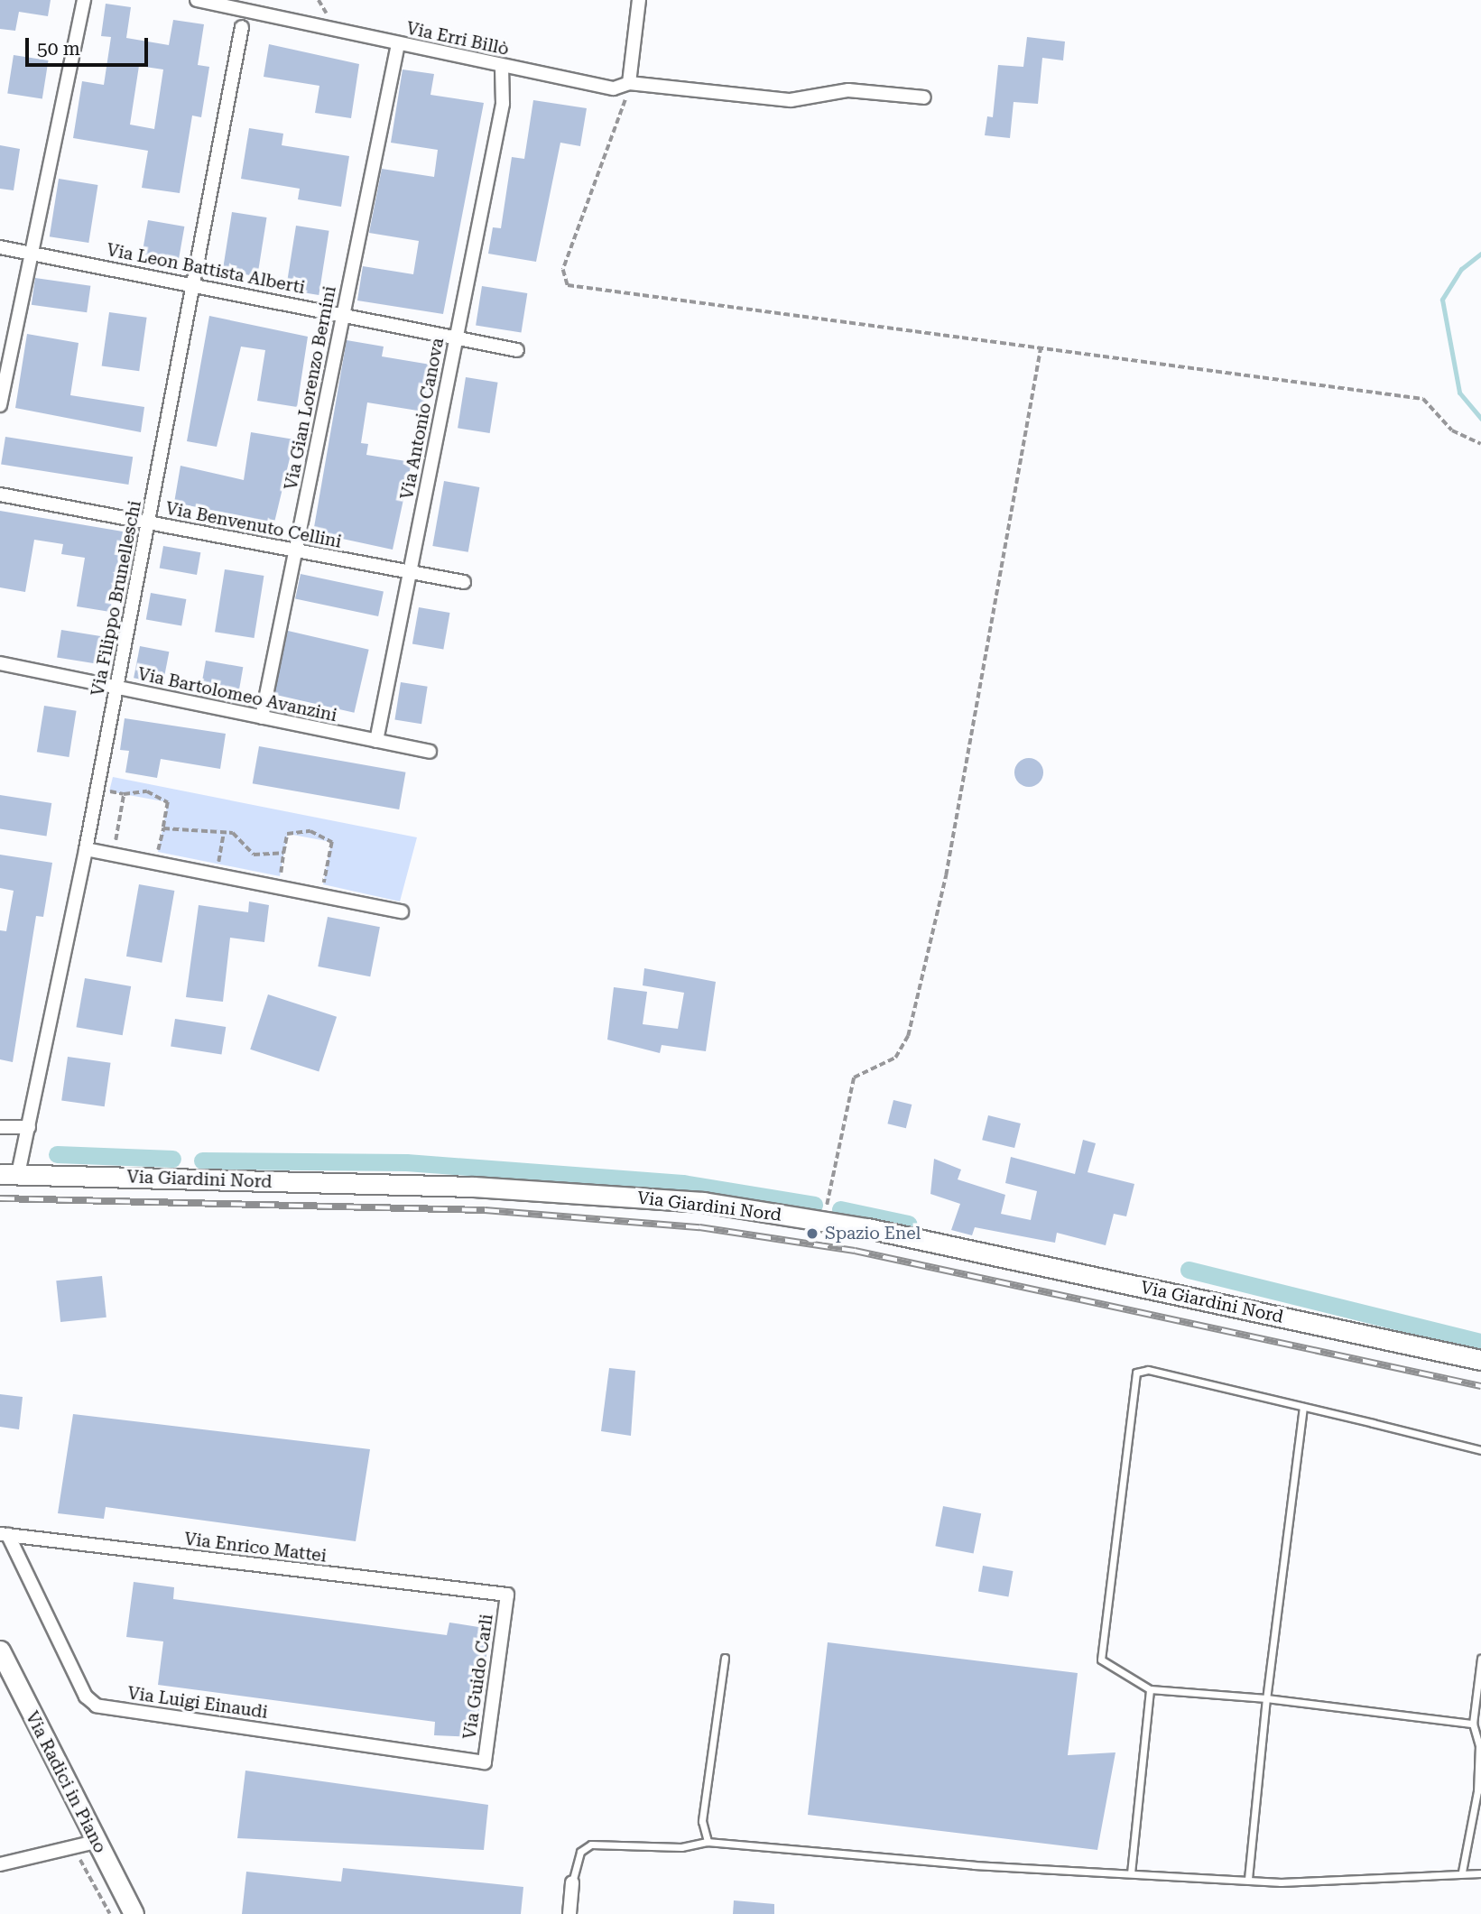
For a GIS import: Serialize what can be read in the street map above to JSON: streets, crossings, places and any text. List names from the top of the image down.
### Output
{
  "streets": {
    "main road": ["Via Giardini Nord", "Via Radici in Piano"],
    "street": [
      "Via Erri Billò",
      "Via Leon Battista Alberti",
      "Via Gian Lorenzo Bernini",
      "Via Antonio Canova",
      "Via Benvenuto Cellini",
      "Via Filippo Brunelleschi",
      "Via Bartolomeo Avanzini",
      "Via Enrico Mattei",
      "Via Guido Carli",
      "Via Luigi Einaudi"
    ]
  },
  "crossings": [
    ["Via Erri Billò", "Via Gian Lorenzo Bernini"],
    ["Via Erri Billò", "Via Antonio Canova"],
    ["Via Leon Battista Alberti", "Via Gian Lorenzo Bernini"],
    ["Via Leon Battista Alberti", "Via Antonio Canova"],
    ["Via Leon Battista Alberti", "Via Filippo Brunelleschi"],
    ["Via Gian Lorenzo Bernini", "Via Benvenuto Cellini"],
    ["Via Gian Lorenzo Bernini", "Via Bartolomeo Avanzini"],
    ["Via Antonio Canova", "Via Benvenuto Cellini"],
    ["Via Antonio Canova", "Via Bartolomeo Avanzini"],
    ["Via Benvenuto Cellini", "Via Filippo Brunelleschi"],
    ["Via Filippo Brunelleschi", "Via Bartolomeo Avanzini"],
    ["Via Filippo Brunelleschi", "Via Giardini Nord"],
    ["Via Enrico Mattei", "Via Guido Carli"],
    ["Via Enrico Mattei", "Via Luigi Einaudi"],
    ["Via Guido Carli", "Via Luigi Einaudi"]
  ],
  "places": ["Spazio Enel"],
  "scale_bar": "50 m"
}
